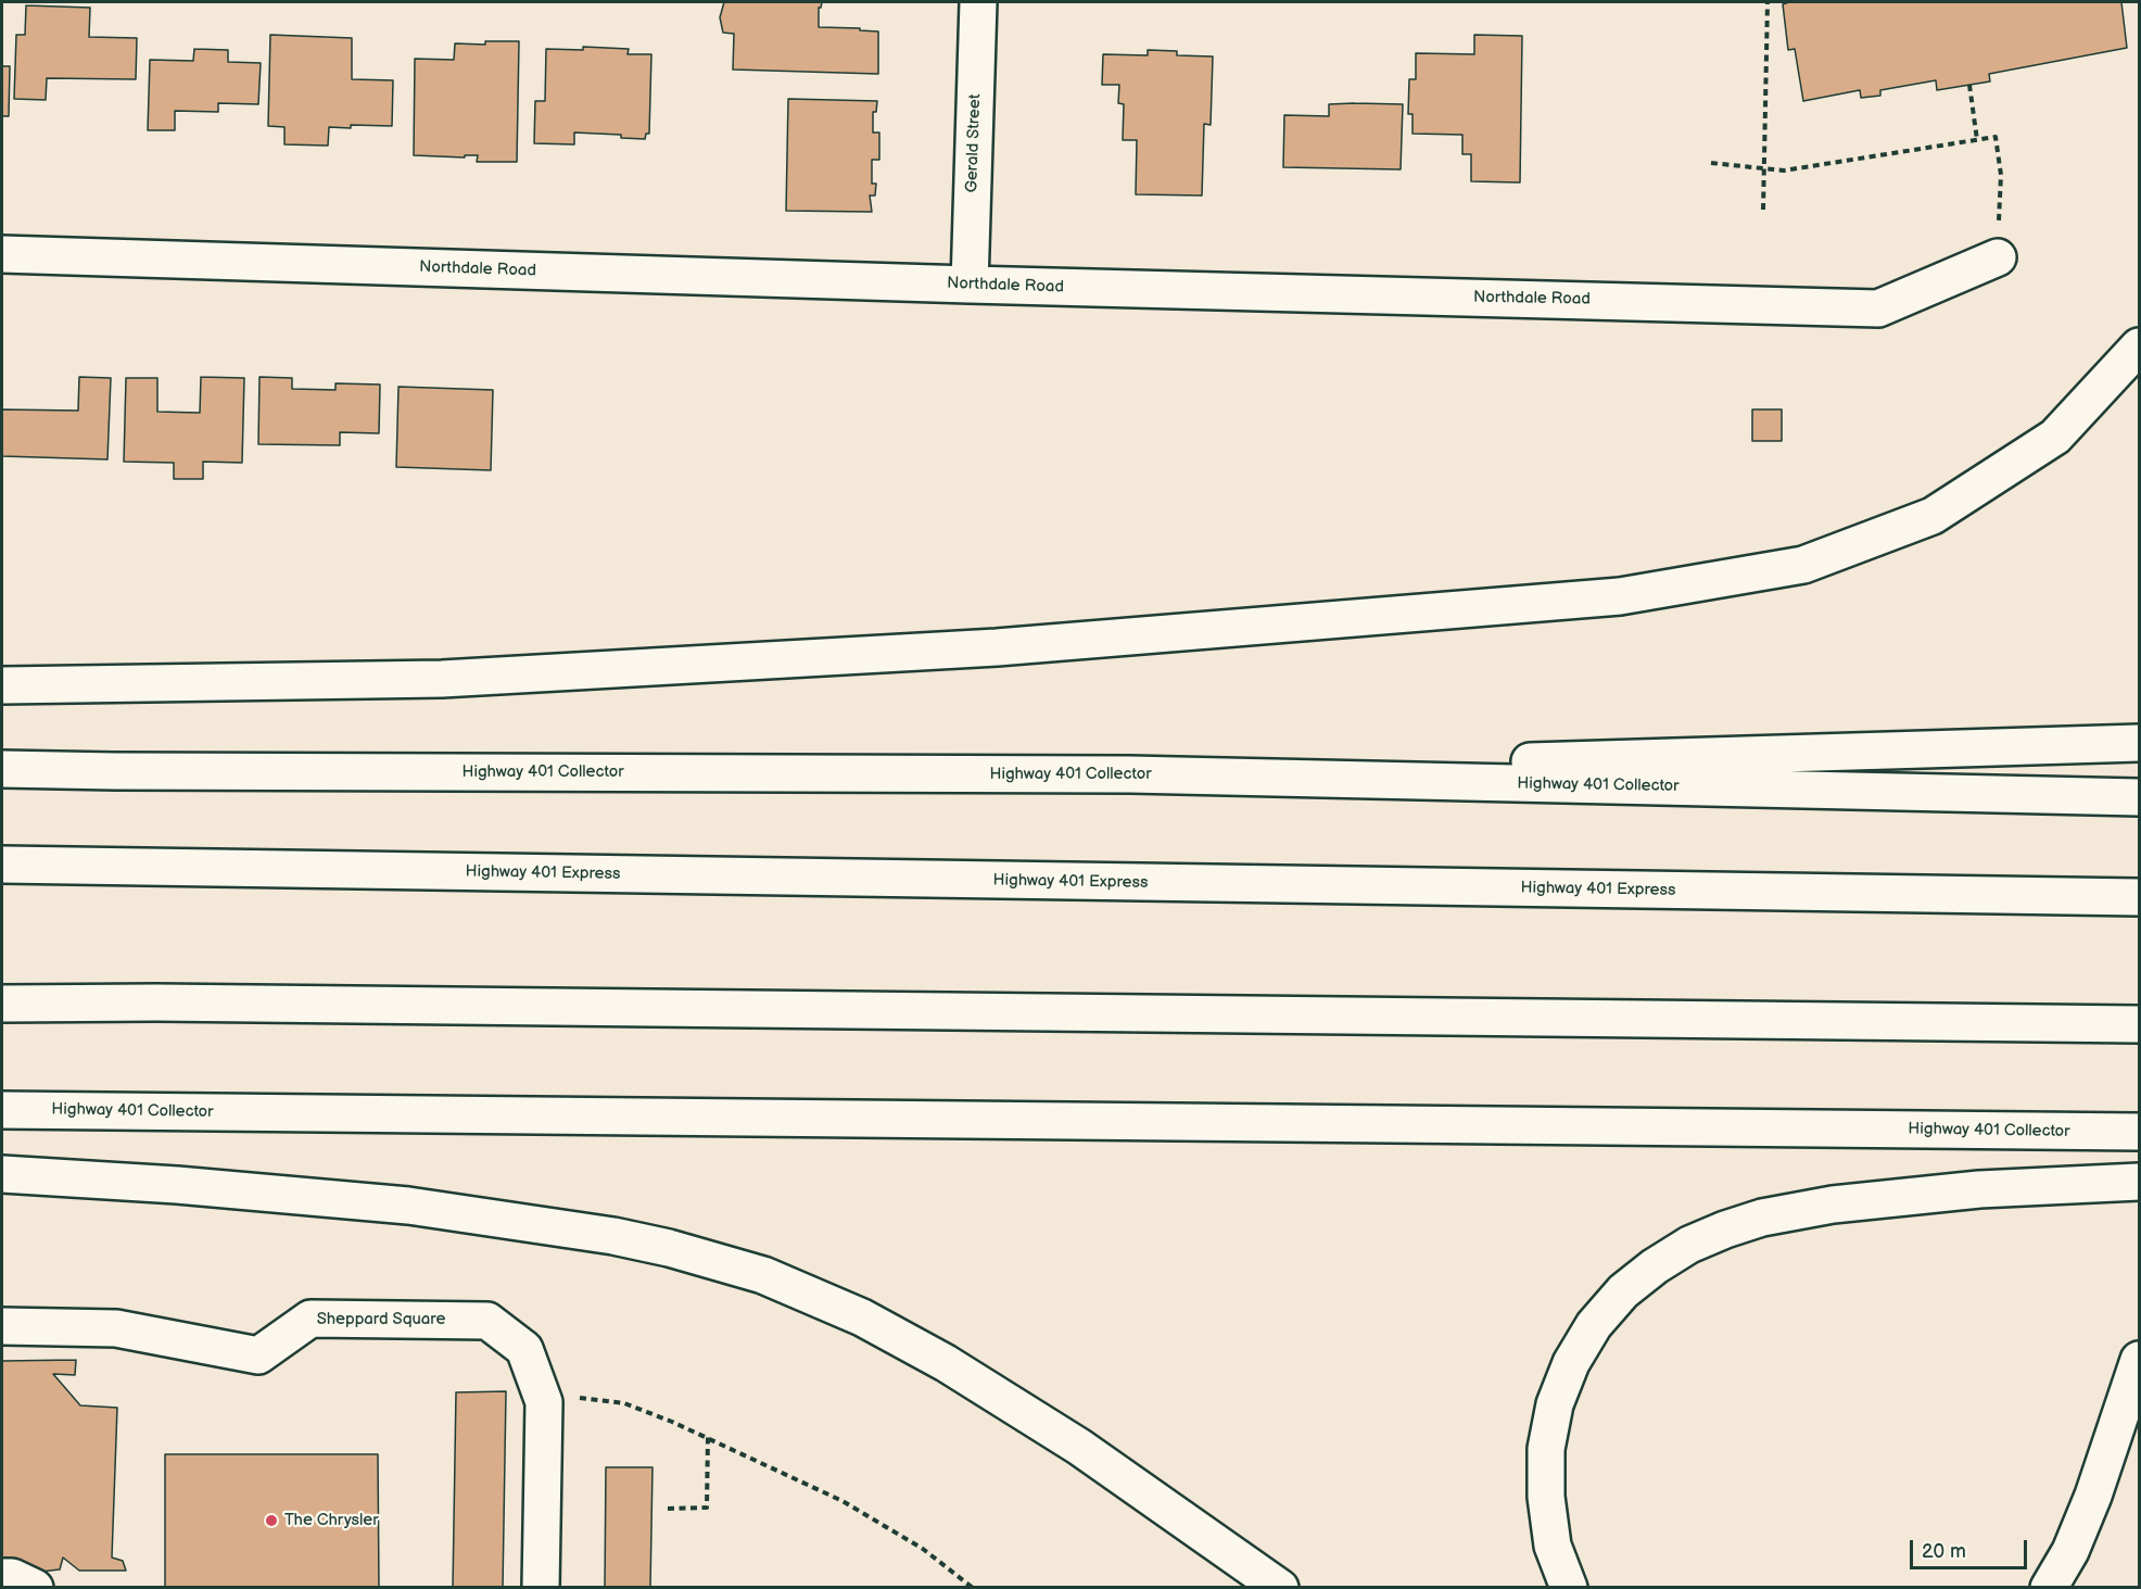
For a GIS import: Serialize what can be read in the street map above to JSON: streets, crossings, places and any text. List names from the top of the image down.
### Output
{
  "streets": {
    "main road": [
      "Gerald Street",
      "Northdale Road",
      "Highway 401 Collector",
      "Highway 401 Express",
      "Sheppard Square"
    ]
  },
  "crossings": [
    ["Gerald Street", "Northdale Road"]
  ],
  "places": ["The Chrysler"],
  "scale_bar": "20 m"
}
